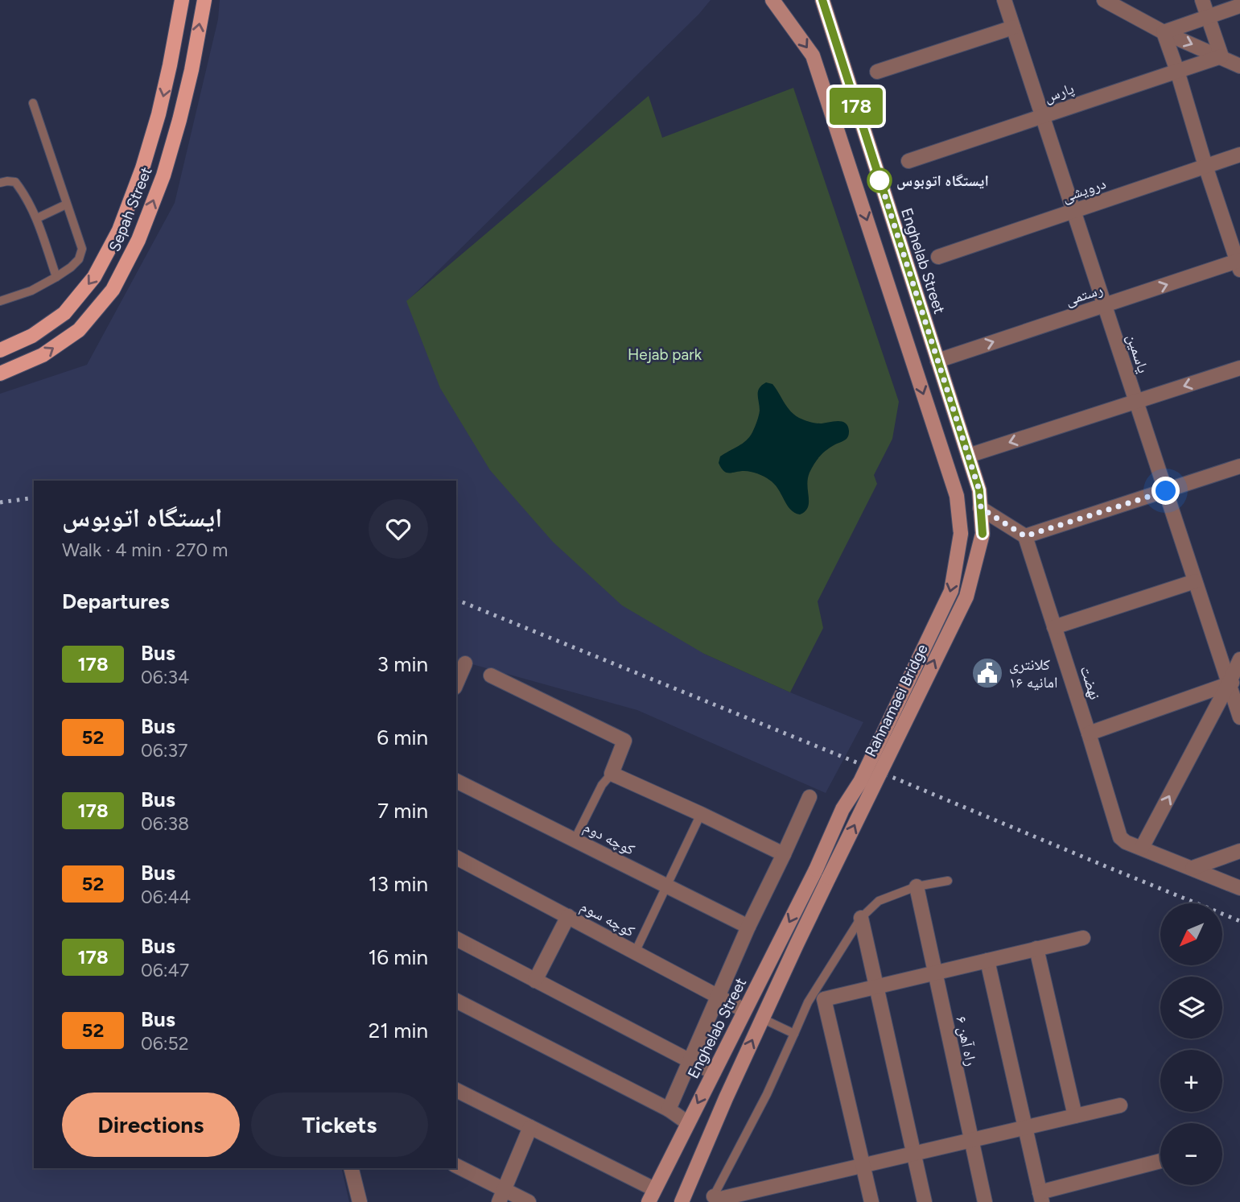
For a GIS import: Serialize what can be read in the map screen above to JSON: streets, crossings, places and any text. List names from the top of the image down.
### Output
{
  "streets": {
    "main road": ["Sepah Street", "Enghelab Street", "Rahnamaei Bridge"],
    "street": [
      "پارس",
      "درویشی",
      "رستمی",
      "یاسمین",
      "نهضت",
      "کوچه دوم",
      "کوچه سوم",
      "راه آهن ۶"
    ]
  },
  "crossings": [
    ["پارس", "یاسمین"],
    ["درویشی", "یاسمین"],
    ["Enghelab Street", "رستمی"],
    ["Enghelab Street", "Rahnamaei Bridge"],
    ["Enghelab Street", "کوچه سوم"],
    ["رستمی", "یاسمین"]
  ],
  "parks": ["Hejab park"],
  "places": {
    "other": ["ایستگاه اتوبوس"],
    "public building": ["کلانتری ۱۶ امانیه"]
  },
  "lines": ["bus line 178"],
  "north": "bottom left",
  "page": {
    "on_map": "178",
    "heading": [
      ["ایستگاه اتوبوس", "Walk · 4 min · 270 m"],
      "Departures"
    ],
    "list": [
      {
        "mark": "178",
        "name": "Bus",
        "note": "06:34",
        "value": "3 min"
      },
      {
        "mark": "52",
        "name": "Bus",
        "note": "06:37",
        "value": "6 min"
      },
      {
        "mark": "178",
        "name": "Bus",
        "note": "06:38",
        "value": "7 min"
      },
      {
        "mark": "52",
        "name": "Bus",
        "note": "06:44",
        "value": "13 min"
      },
      {
        "mark": "178",
        "name": "Bus",
        "note": "06:47",
        "value": "16 min"
      },
      {
        "mark": "52",
        "name": "Bus",
        "note": "06:52",
        "value": "21 min"
      }
    ],
    "map_buttons": ["+", "−"],
    "buttons": ["Directions", "Tickets"]
  }
}
